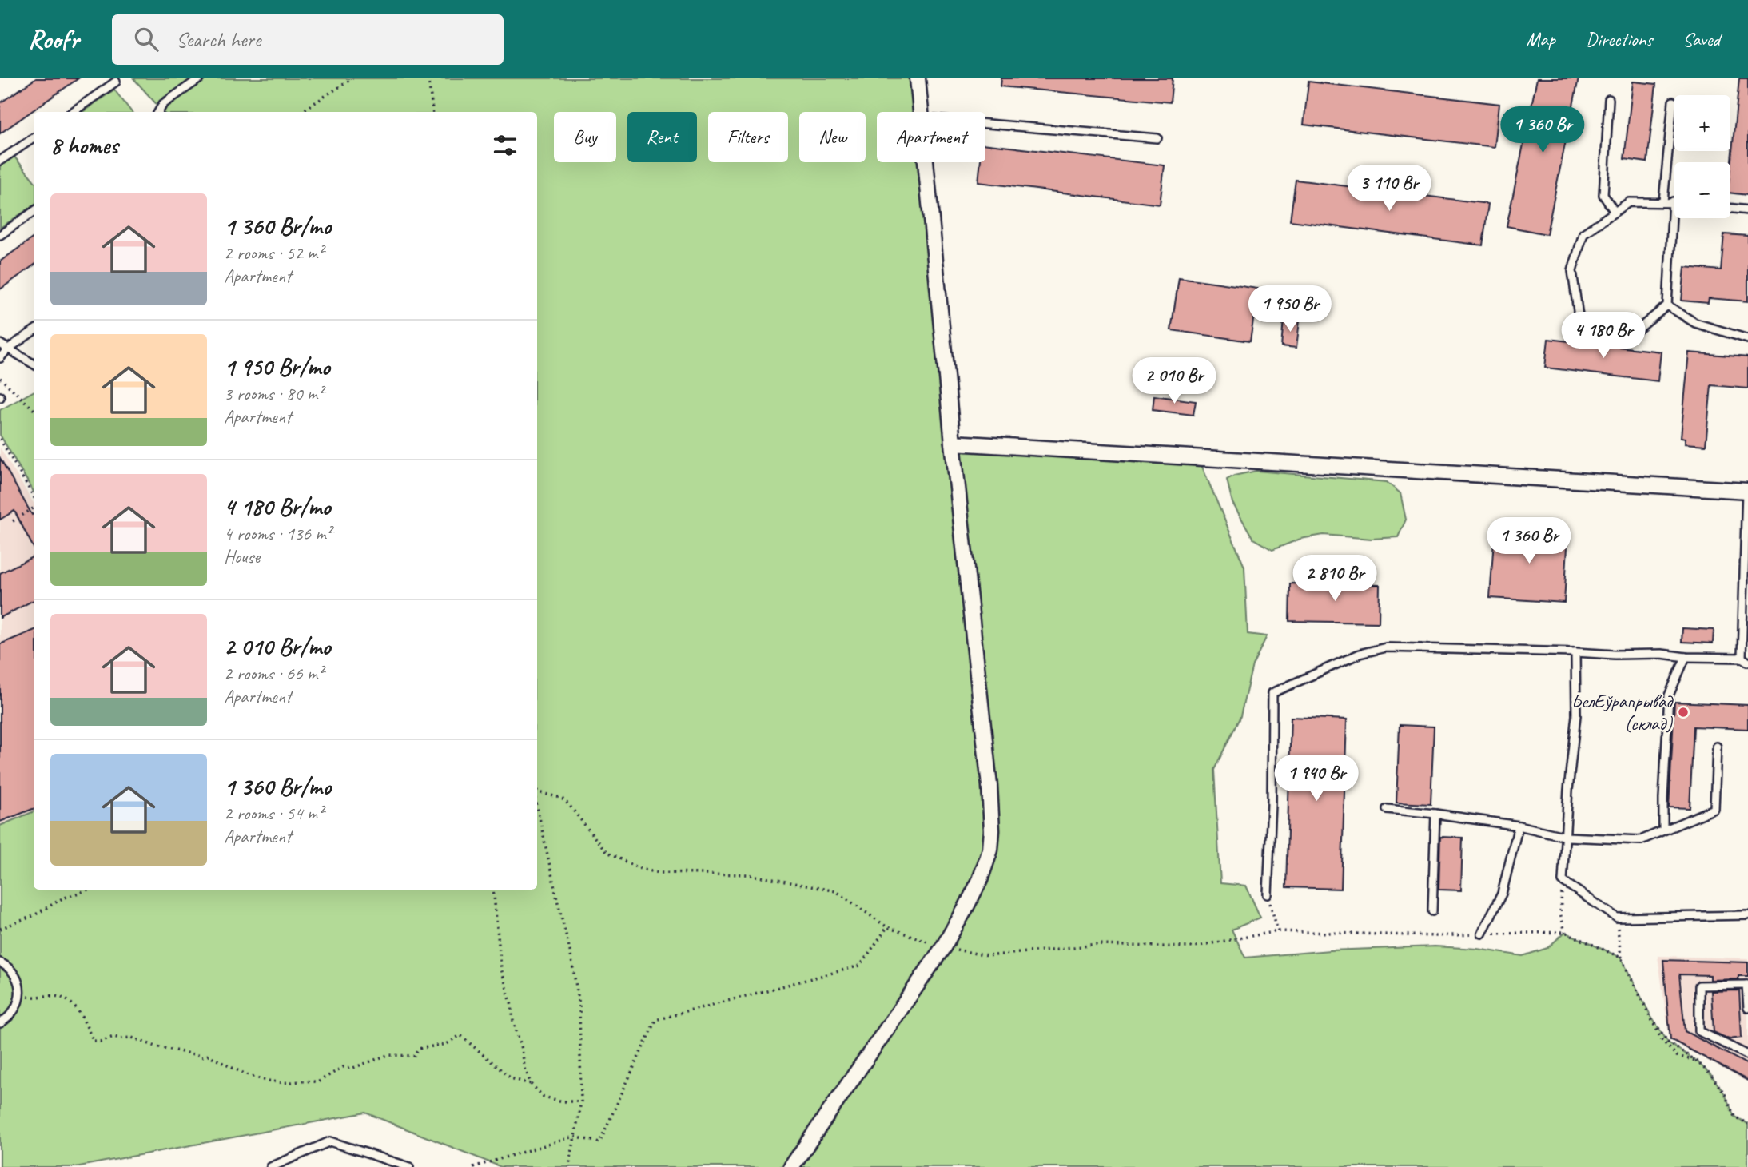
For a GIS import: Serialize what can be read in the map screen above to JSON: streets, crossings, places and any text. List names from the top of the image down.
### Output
{
  "places": ["БелЕўрапрывад (склад)"],
  "page": {
    "header": "Roofr",
    "search": "Search here",
    "nav": ["Map", "Directions", "Saved"],
    "map_buttons": ["+", "−"],
    "price": [
      "1 360 Br",
      "3 110 Br",
      "1 950 Br",
      "4 180 Br",
      "2 010 Br",
      "1 360 Br",
      "2 810 Br",
      "1 940 Br"
    ],
    "chip": [
      "Buy",
      "Rent",
      "Filters",
      "New",
      "Apartment"
    ],
    "heading": "8 homes",
    "list": [
      {
        "name": "1 360 Br/mo",
        "note": "2 rooms · 52 m² · Apartment"
      },
      {
        "name": "1 950 Br/mo",
        "note": "3 rooms · 80 m² · Apartment"
      },
      {
        "name": "4 180 Br/mo",
        "note": "4 rooms · 136 m² · House"
      },
      {
        "name": "2 010 Br/mo",
        "note": "2 rooms · 66 m² · Apartment"
      },
      {
        "name": "1 360 Br/mo",
        "note": "2 rooms · 54 m² · Apartment"
      }
    ]
  }
}
